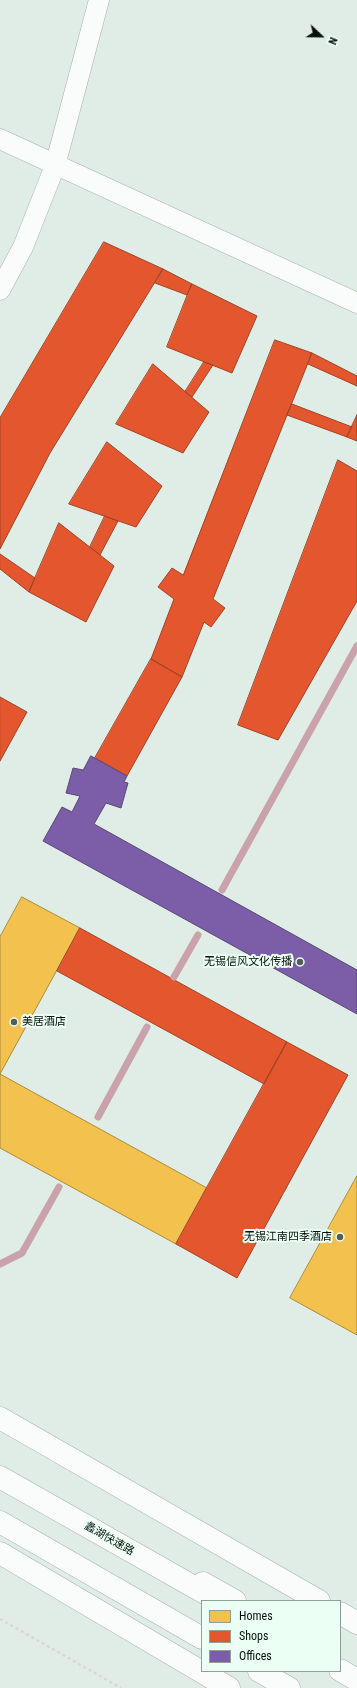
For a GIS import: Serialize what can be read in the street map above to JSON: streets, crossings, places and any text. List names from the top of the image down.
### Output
{
  "streets": {
    "main road": ["蠡湖快速路"]
  },
  "places": ["无锡信风文化传播", "美居酒店", "无锡江南四季酒店"],
  "legend": ["Homes", "Shops", "Offices"],
  "north": "right"
}
